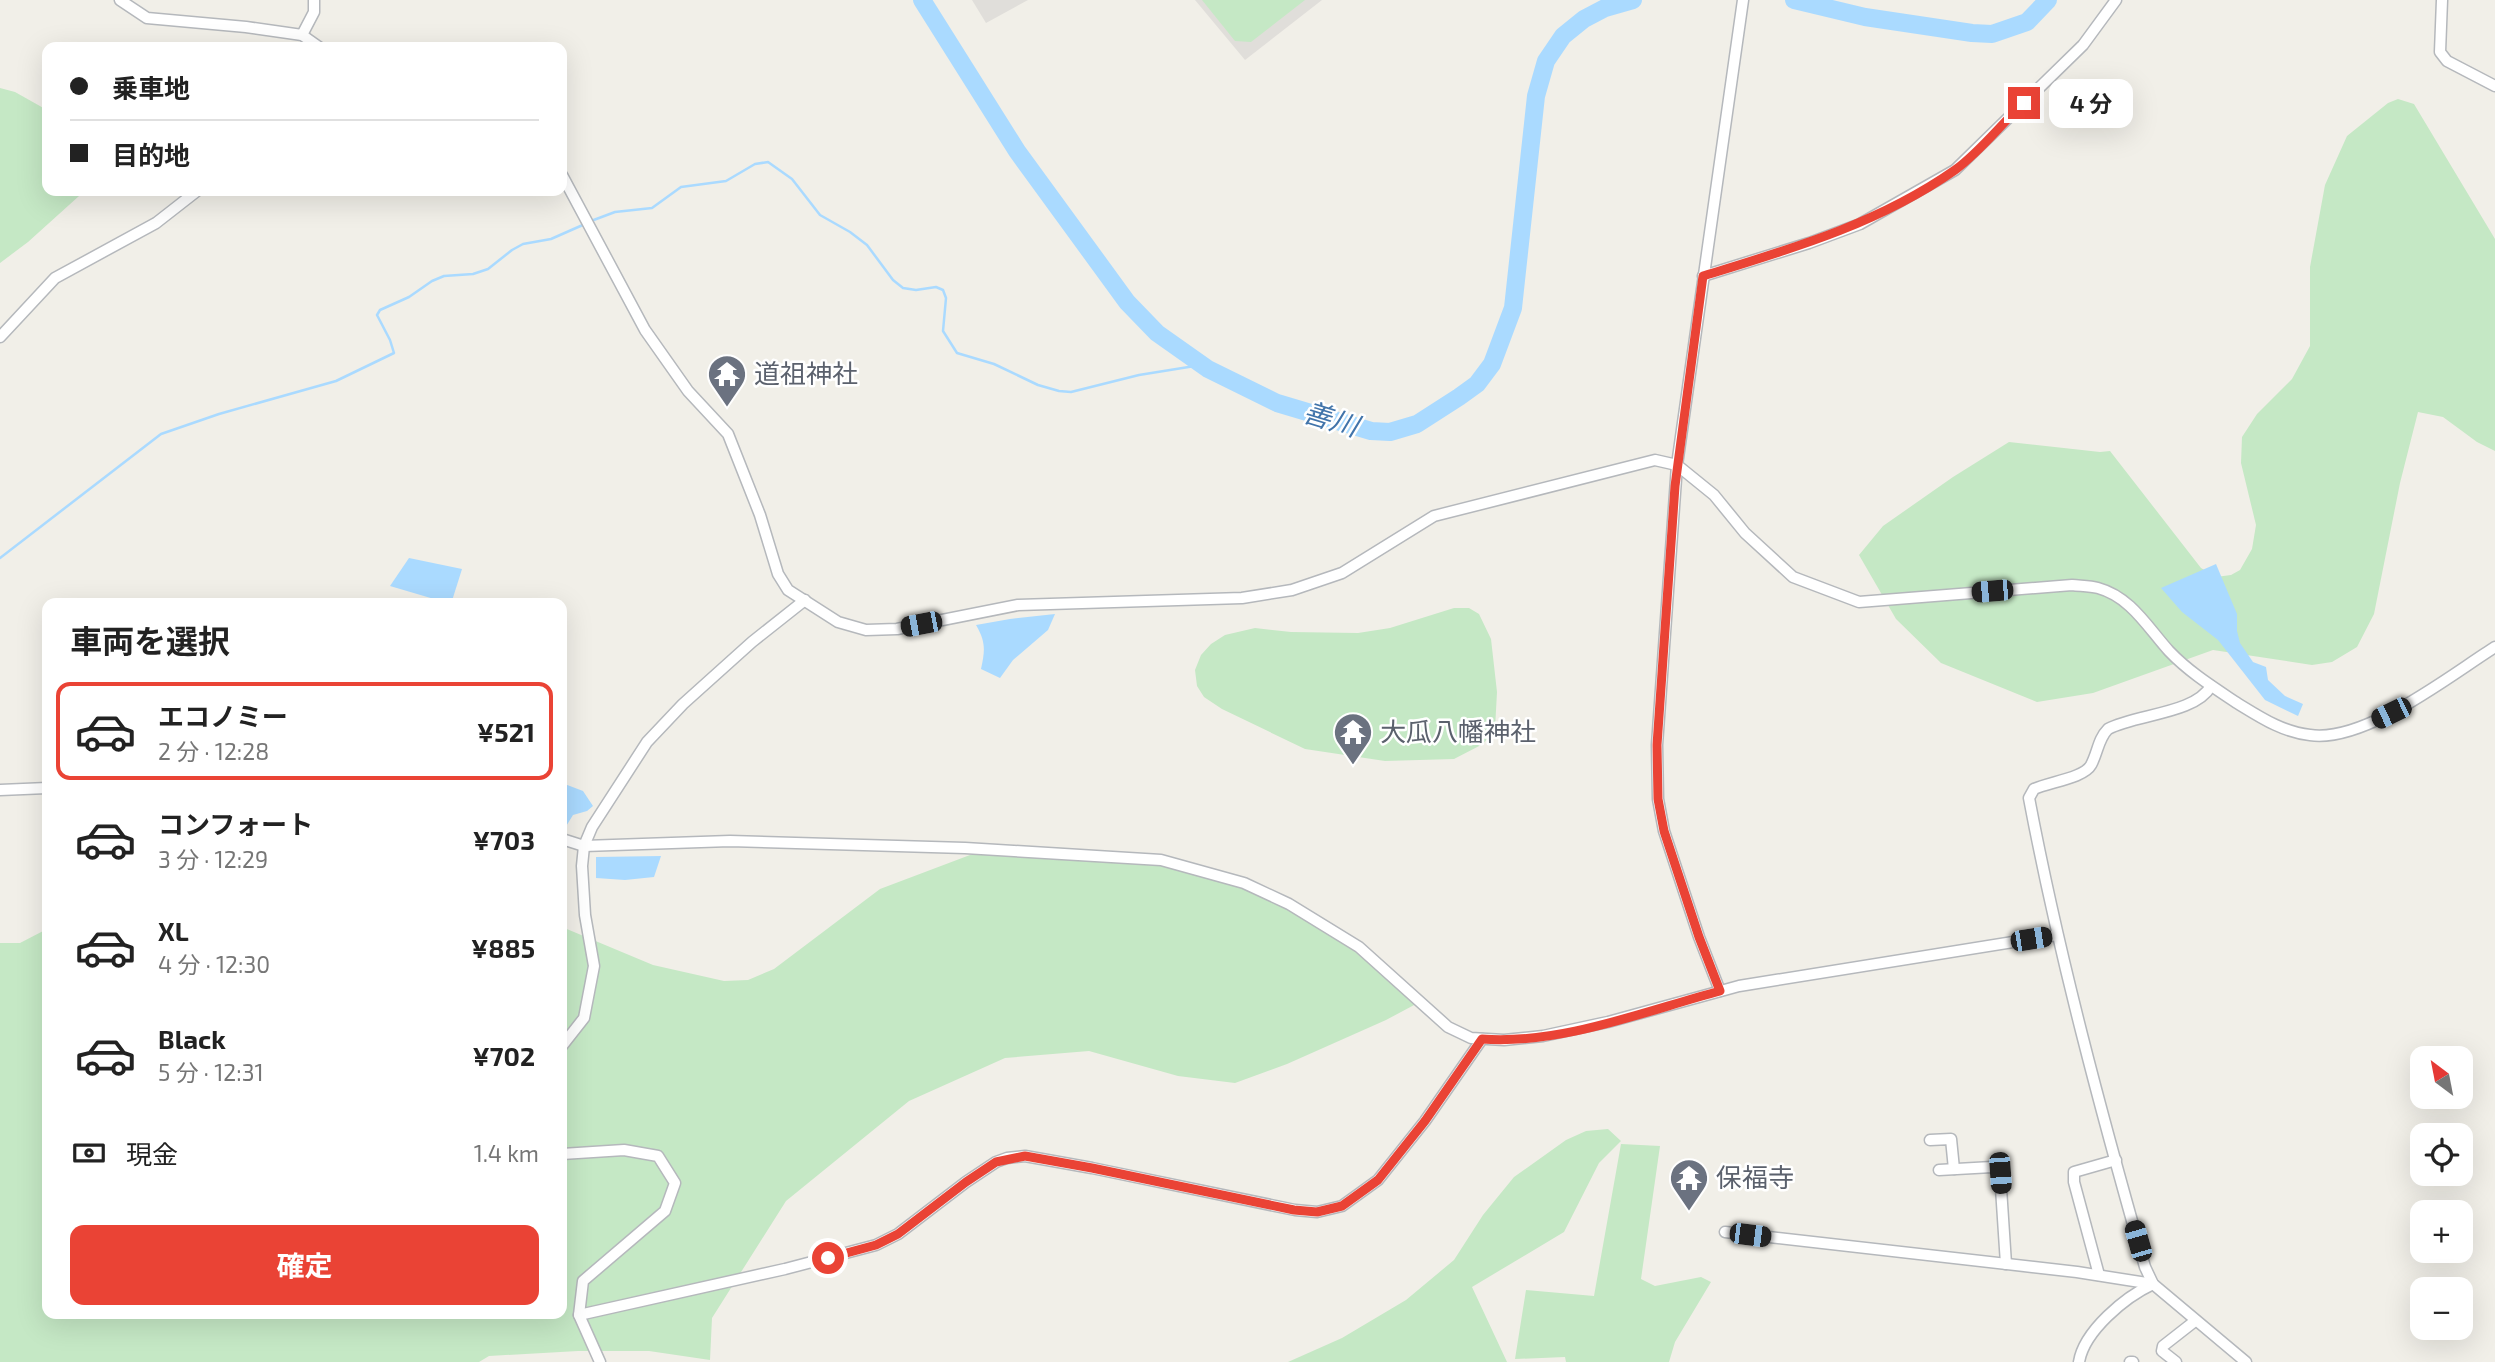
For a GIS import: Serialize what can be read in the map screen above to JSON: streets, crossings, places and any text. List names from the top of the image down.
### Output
{
  "water": ["善川"],
  "places": {
    "temple": ["道祖神社", "大瓜八幡神社", "保福寺"]
  },
  "north": "top left",
  "page": {
    "banner": ["乗車地", "目的地"],
    "bubble": "4 分",
    "heading": "車両を選択",
    "list": [
      {
        "name": "エコノミー",
        "note": "2 分 · 12:28",
        "value": "¥521"
      },
      {
        "name": "コンフォート",
        "note": "3 分 · 12:29",
        "value": "¥703"
      },
      {
        "name": "XL",
        "note": "4 分 · 12:30",
        "value": "¥885"
      },
      {
        "name": "Black",
        "note": "5 分 · 12:31",
        "value": "¥702"
      }
    ],
    "map_buttons": ["+", "−"],
    "pay": ["現金", "1.4 km"],
    "buttons": "確定"
  }
}
